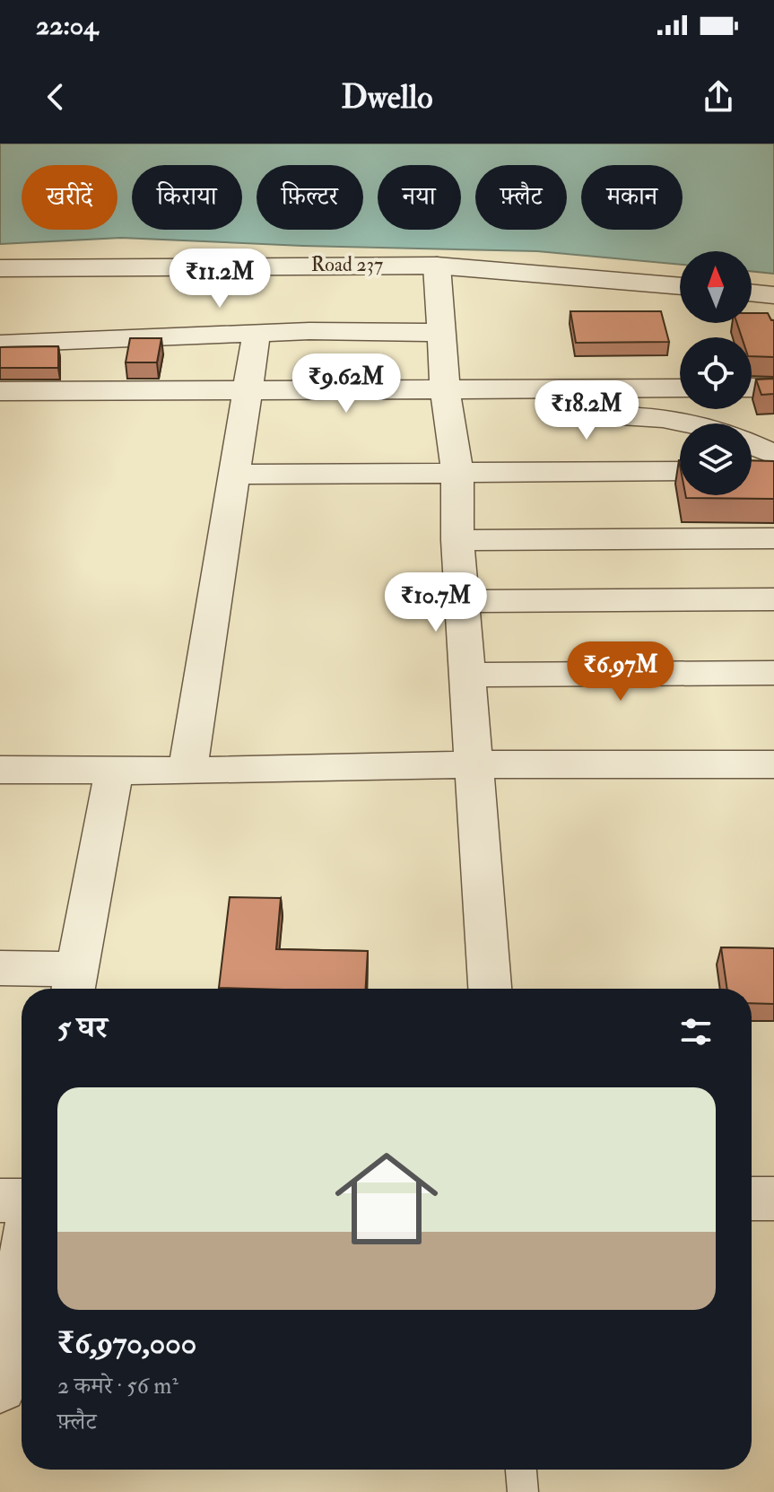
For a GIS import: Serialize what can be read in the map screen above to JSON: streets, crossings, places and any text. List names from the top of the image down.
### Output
{
  "streets": {
    "street": ["Road 237"]
  },
  "north": "top",
  "page": {
    "status": "22:04",
    "header": "Dwello",
    "chip": [
      "खरीदें",
      "किराया",
      "फ़िल्टर",
      "नया",
      "फ़्लैट",
      "मकान"
    ],
    "price": [
      "₹11.2M",
      "₹9.62M",
      "₹18.2M",
      "₹10.7M",
      "₹6.97M"
    ],
    "heading": "5 घर",
    "list": [
      {
        "name": "₹6,970,000",
        "note": "2 कमरे · 56 m² · फ़्लैट"
      }
    ]
  }
}
